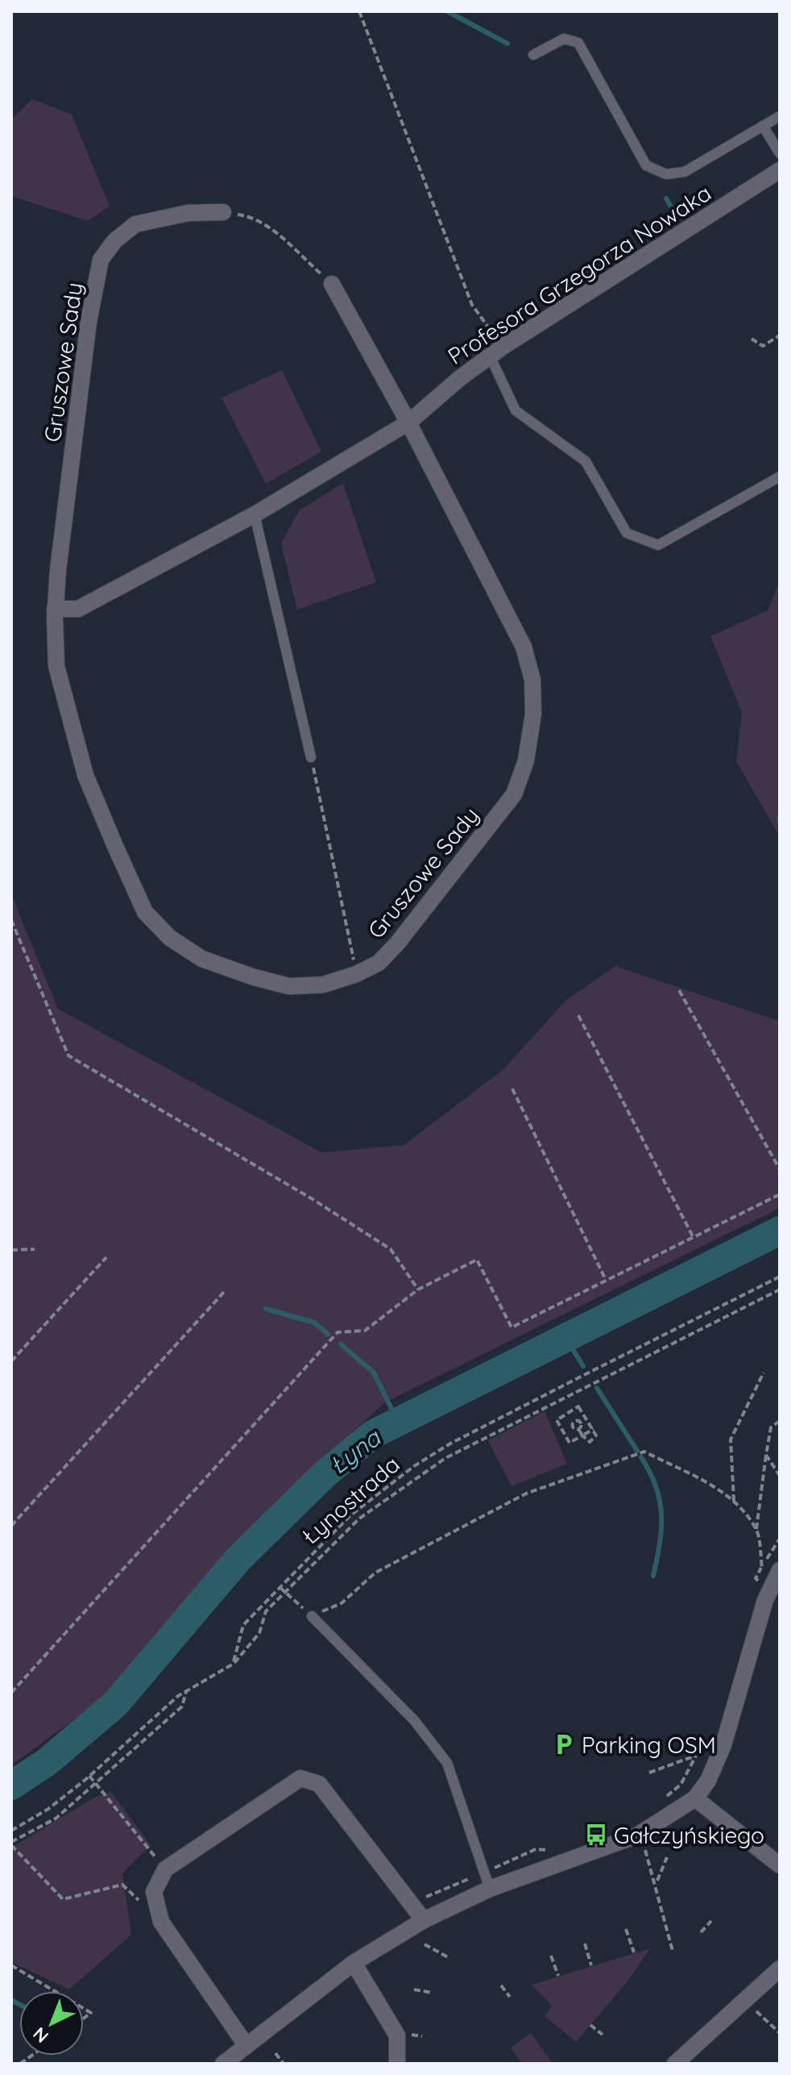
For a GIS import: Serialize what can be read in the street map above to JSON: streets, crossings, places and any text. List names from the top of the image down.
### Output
{
  "streets": {
    "street": ["Profesora Grzegorza Nowaka", "Gruszowe Sady"],
    "path": ["Łynostrada"]
  },
  "crossings": [
    ["Profesora Grzegorza Nowaka", "Gruszowe Sady"]
  ],
  "water": ["Łyna"],
  "places": {
    "parking": ["Parking OSM"],
    "bus stop": ["Gałczyńskiego"]
  },
  "north": "bottom left"
}
